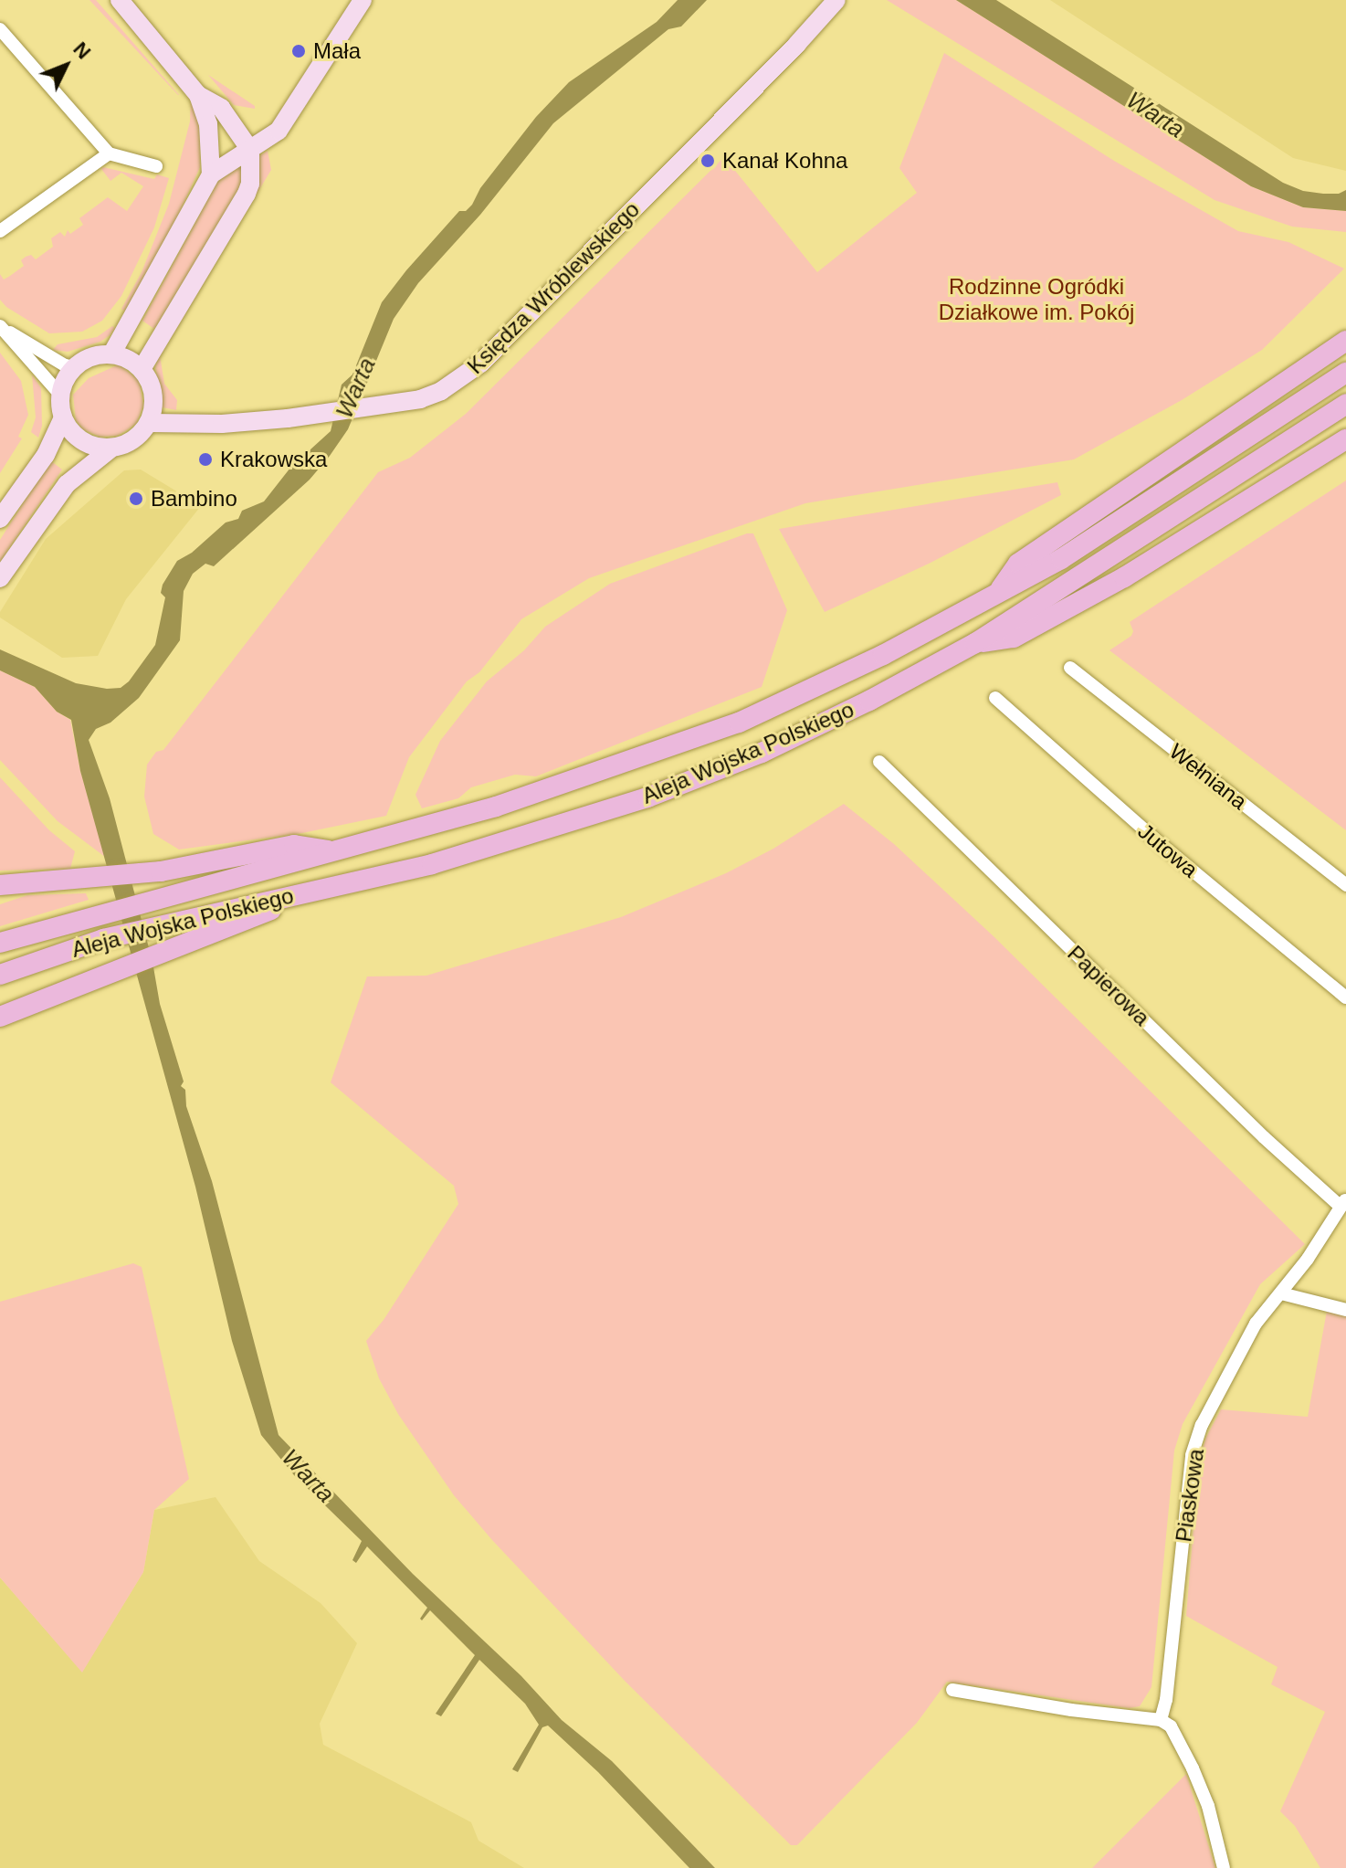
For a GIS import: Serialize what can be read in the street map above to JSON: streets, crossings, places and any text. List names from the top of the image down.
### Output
{
  "streets": {
    "main road": ["Księdza Wróblewskiego", "Aleja Wojska Polskiego"],
    "street": [
      "Wełniana",
      "Jutowa",
      "Papierowa",
      "Piaskowa"
    ]
  },
  "crossings": [
    ["Papierowa", "Piaskowa"]
  ],
  "water": ["Warta"],
  "parks": ["Rodzinne Ogródki Działkowe im. Pokój"],
  "places": [
    "Mała",
    "Kanał Kohna",
    "Krakowska",
    "Bambino"
  ],
  "north": "top right"
}
